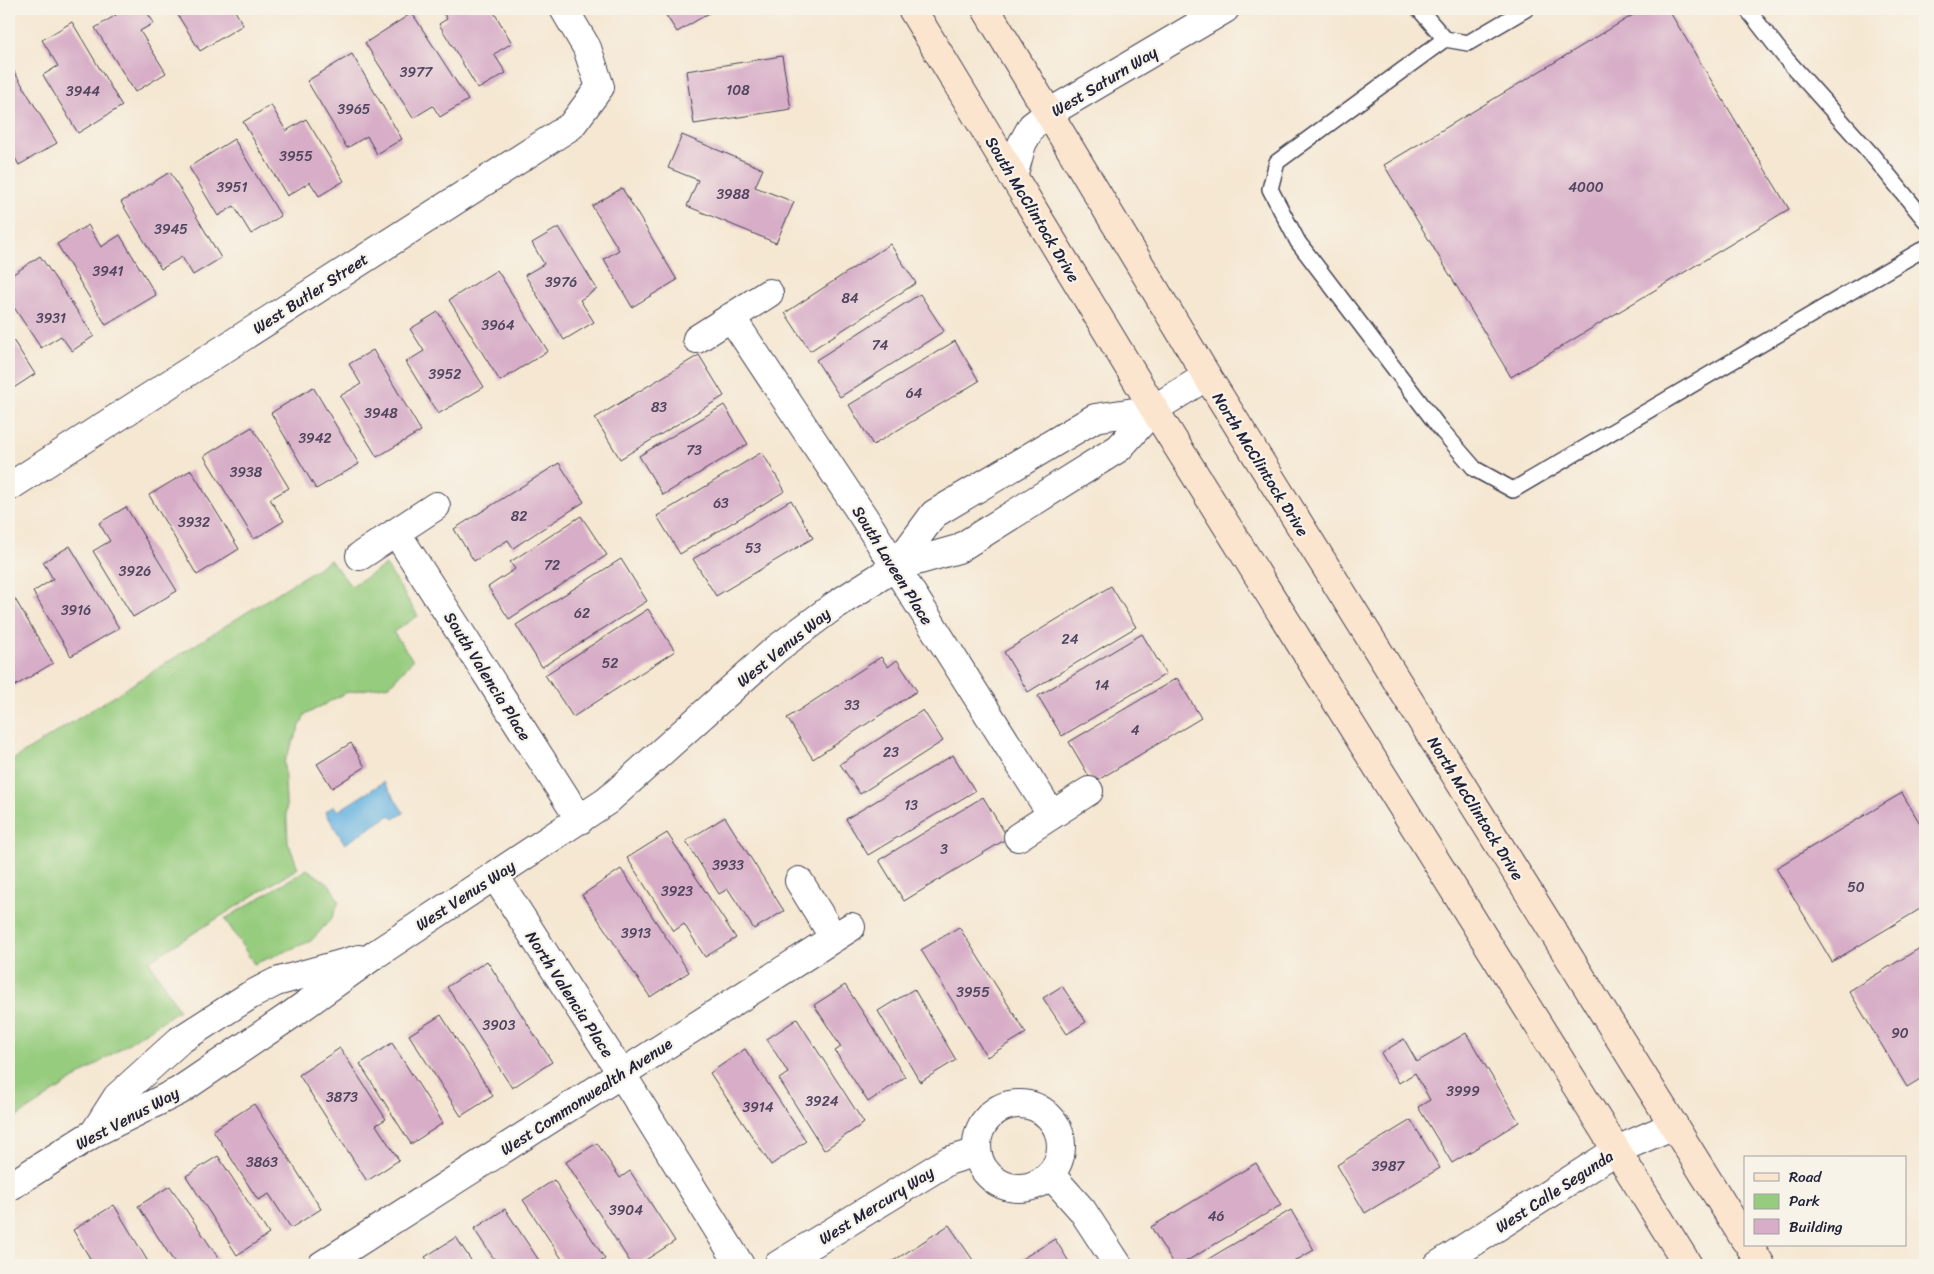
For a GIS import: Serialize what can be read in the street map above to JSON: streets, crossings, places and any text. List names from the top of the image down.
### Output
{
  "streets": {
    "main road": ["South McClintock Drive", "North McClintock Drive"],
    "street": [
      "West Saturn Way",
      "West Butler Street",
      "South Laveen Place",
      "West Venus Way",
      "South Valencia Place",
      "North Valencia Place",
      "West Commonwealth Avenue",
      "West Calle Segunda",
      "West Mercury Way"
    ]
  },
  "crossings": [
    ["West Saturn Way", "South McClintock Drive"],
    ["South McClintock Drive", "West Venus Way"],
    ["North McClintock Drive", "West Venus Way"],
    ["North McClintock Drive", "West Calle Segunda"],
    ["South Laveen Place", "West Venus Way"],
    ["West Venus Way", "South Valencia Place"],
    ["West Venus Way", "North Valencia Place"],
    ["North Valencia Place", "West Commonwealth Avenue"]
  ],
  "house_numbers": [
    "3977",
    "108",
    "3944",
    "3965",
    "3955",
    "3951",
    "4000",
    "3988",
    "3945",
    "3941",
    "3976",
    "84",
    "3931",
    "3964",
    "74",
    "3952",
    "64",
    "83",
    "3948",
    "3942",
    "73",
    "3938",
    "63",
    "82",
    "3932",
    "53",
    "72",
    "3926",
    "3916",
    "62",
    "24",
    "52",
    "14",
    "33",
    "4",
    "23",
    "13",
    "3",
    "3933",
    "50",
    "3923",
    "3913",
    "3955",
    "3903",
    "90",
    "3999",
    "3873",
    "3924",
    "3914",
    "3863",
    "3987",
    "3904",
    "46"
  ],
  "legend": ["Road", "Park", "Building"]
}
